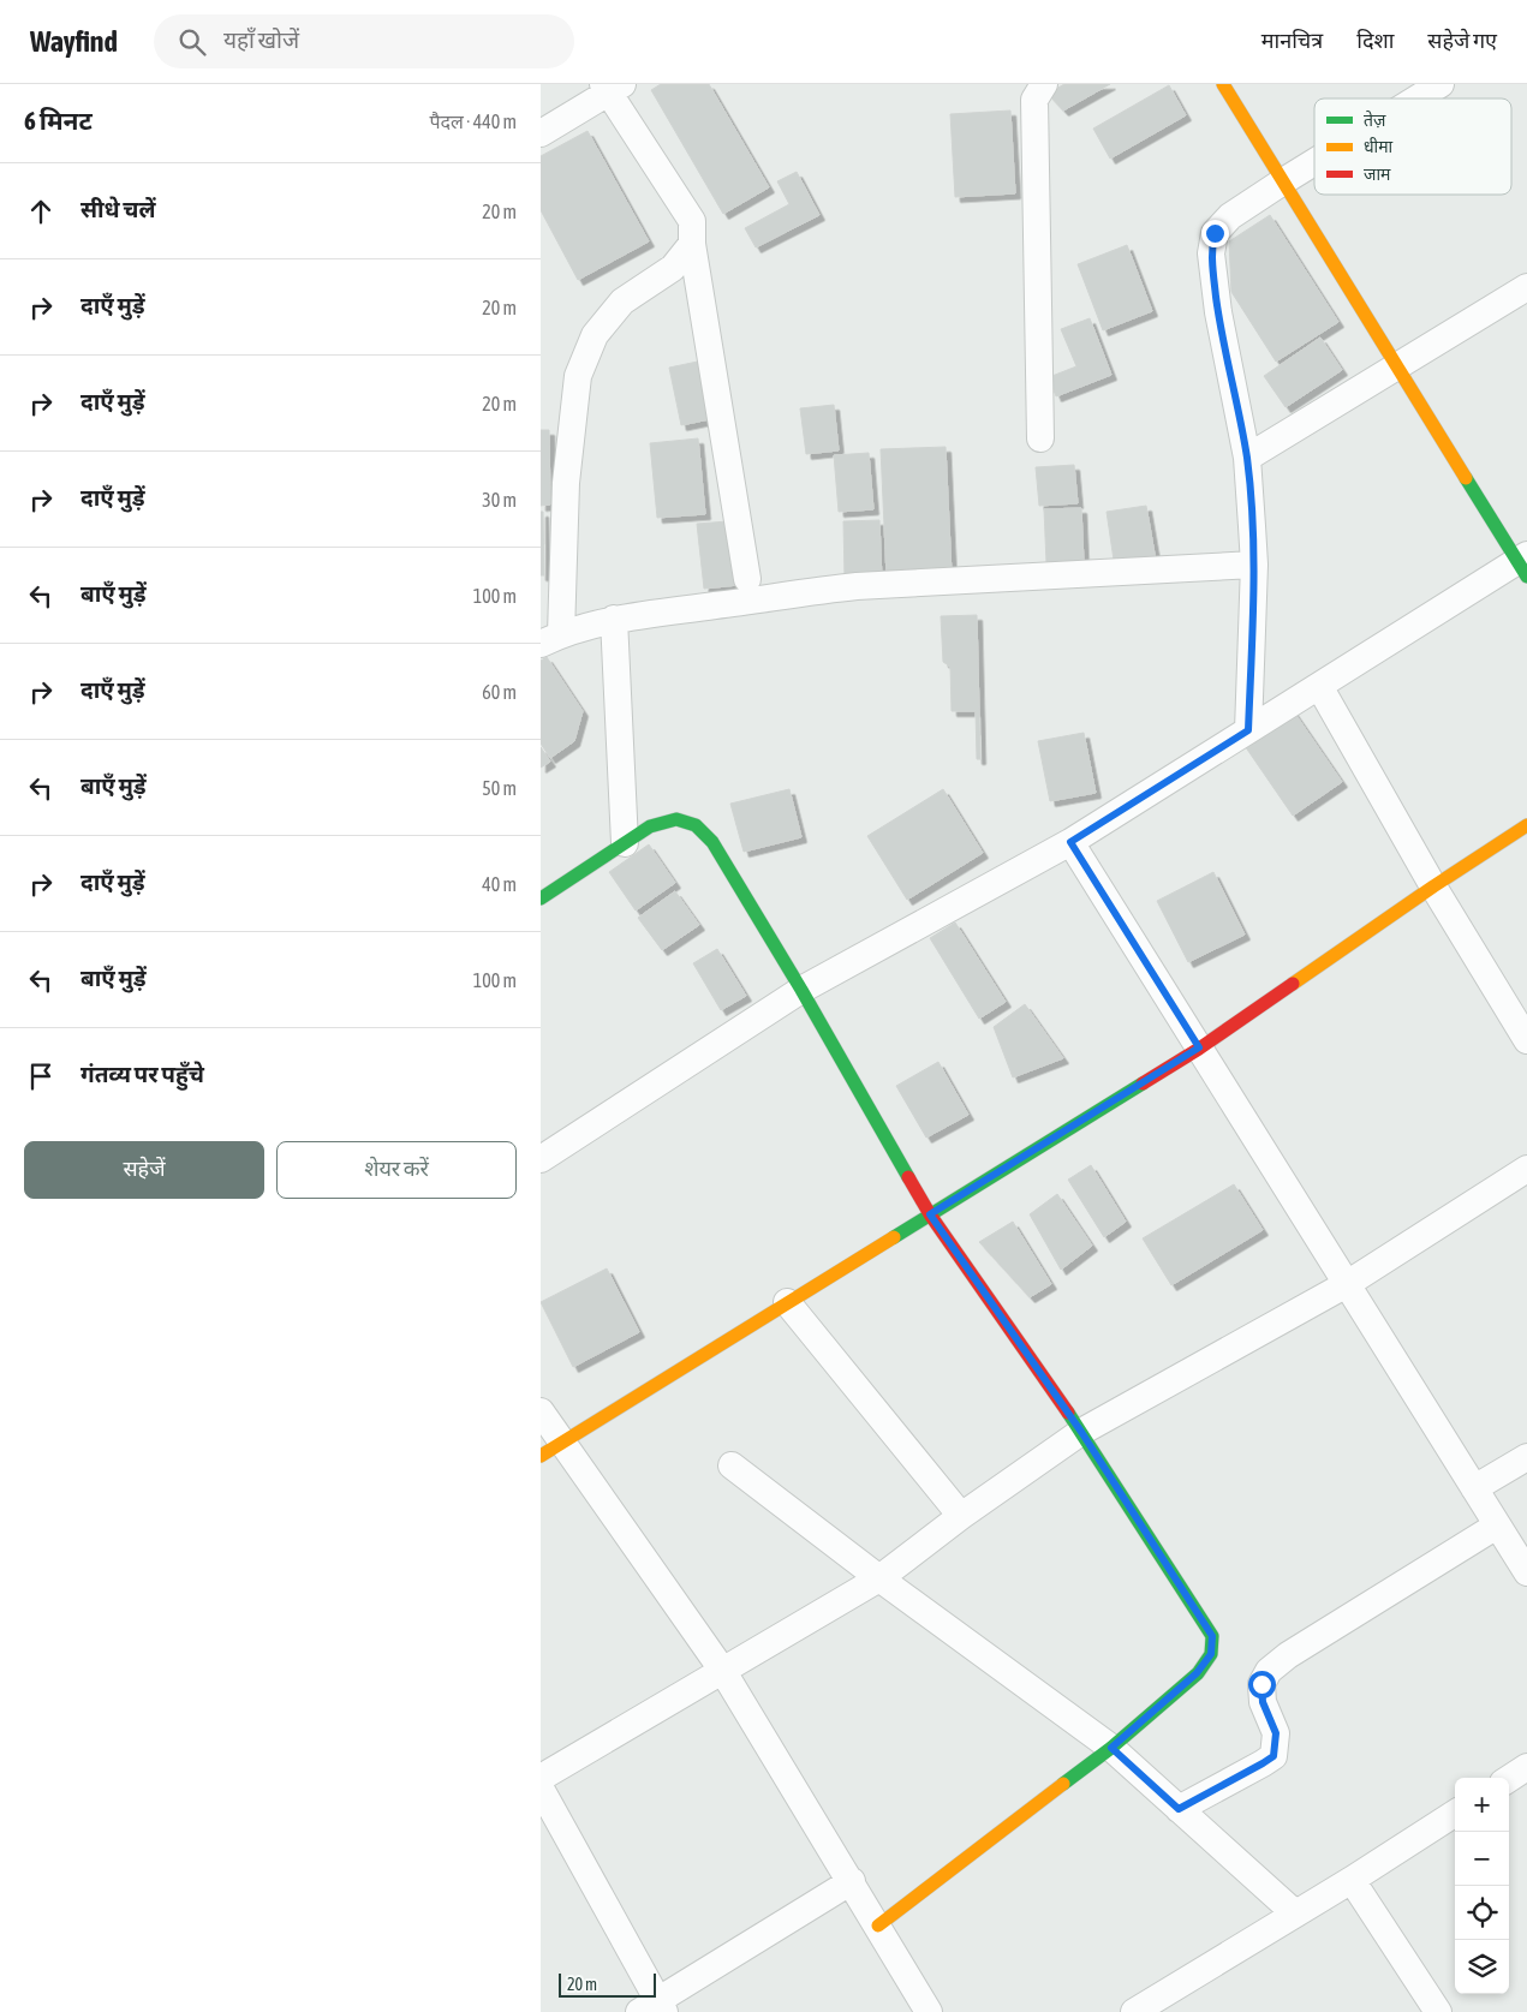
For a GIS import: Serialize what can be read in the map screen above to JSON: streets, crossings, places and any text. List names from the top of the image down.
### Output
{
  "legend": ["तेज़", "धीमा", "जाम"],
  "scale_bar": "20 m",
  "page": {
    "header": "Wayfind",
    "search": "यहाँ खोजें",
    "nav": ["मानचित्र", "दिशा", "सहेजे गए"],
    "heading": ["6 मिनट", "पैदल · 440 m"],
    "list": [
      ["सीधे चलें", "20 m"],
      ["दाएँ मुड़ें", "20 m"],
      ["दाएँ मुड़ें", "20 m"],
      ["दाएँ मुड़ें", "30 m"],
      ["बाएँ मुड़ें", "100 m"],
      ["दाएँ मुड़ें", "60 m"],
      ["बाएँ मुड़ें", "50 m"],
      ["दाएँ मुड़ें", "40 m"],
      ["बाएँ मुड़ें", "100 m"],
      "गंतव्य पर पहुँचे"
    ],
    "buttons": ["सहेजें", "शेयर करें"],
    "map_buttons": ["+", "−"],
    "scale": "20 m"
  }
}
